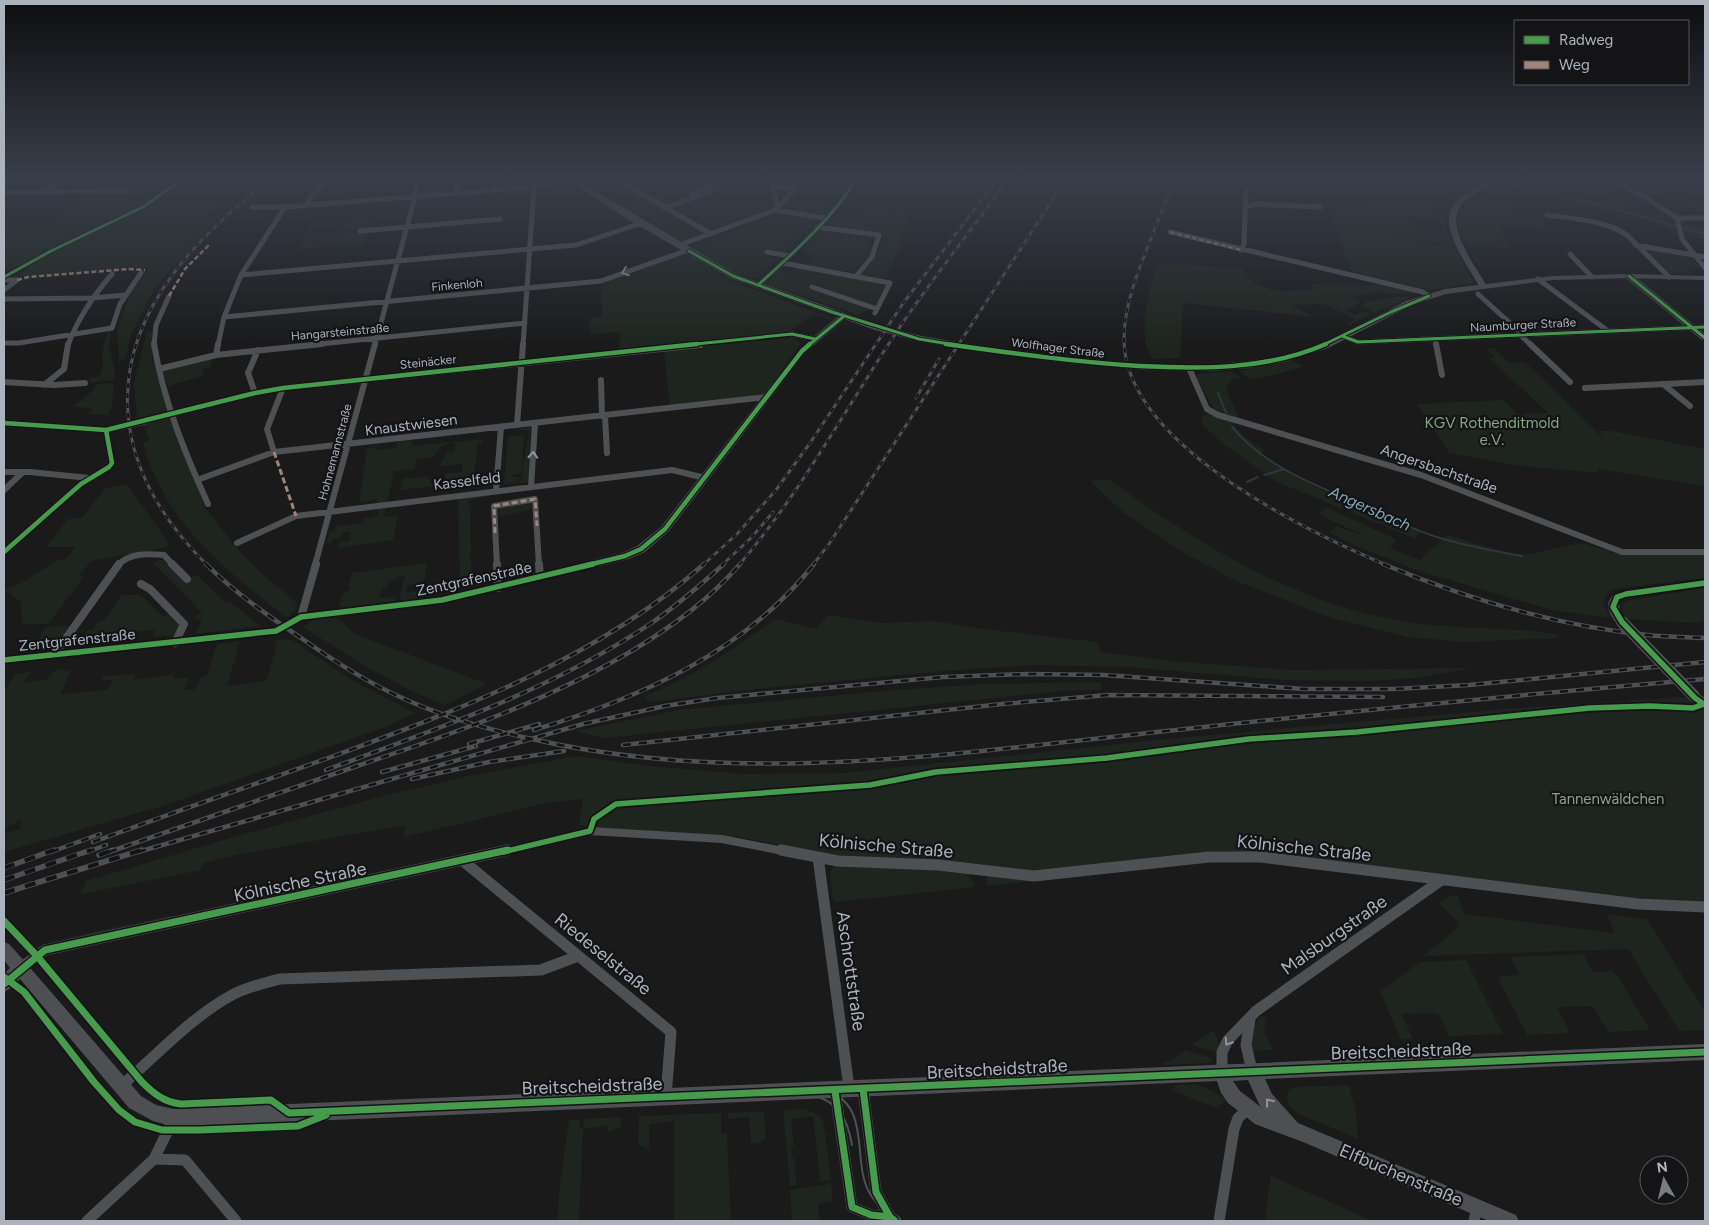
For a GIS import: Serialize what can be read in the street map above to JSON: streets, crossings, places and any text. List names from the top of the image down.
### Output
{
  "streets": {
    "main road": [
      "Wolfhager Straße",
      "Zentgrafenstraße",
      "Breitscheidstraße",
      "Elfbuchenstraße"
    ],
    "street": [
      "Finkenloh",
      "Naumburger Straße",
      "Hangarsteinstraße",
      "Steinäcker",
      "Knaustwiesen",
      "Hohnemannstraße",
      "Angersbachstraße",
      "Kasselfeld",
      "Kölnische Straße",
      "Malsburgstraße",
      "Riedeselstraße",
      "Aschrottstraße"
    ]
  },
  "crossings": [
    ["Finkenloh", "Wolfhager Straße"],
    ["Finkenloh", "Hohnemannstraße"],
    ["Naumburger Straße", "Wolfhager Straße"],
    ["Hangarsteinstraße", "Hohnemannstraße"],
    ["Wolfhager Straße", "Angersbachstraße"],
    ["Wolfhager Straße", "Zentgrafenstraße"],
    ["Steinäcker", "Hohnemannstraße"],
    ["Knaustwiesen", "Hohnemannstraße"],
    ["Knaustwiesen", "Zentgrafenstraße"],
    ["Hohnemannstraße", "Kasselfeld"],
    ["Hohnemannstraße", "Zentgrafenstraße"],
    ["Kasselfeld", "Zentgrafenstraße"],
    ["Kölnische Straße", "Malsburgstraße"],
    ["Kölnische Straße", "Riedeselstraße"],
    ["Kölnische Straße", "Aschrottstraße"],
    ["Kölnische Straße", "Breitscheidstraße"],
    ["Malsburgstraße", "Breitscheidstraße"],
    ["Malsburgstraße", "Elfbuchenstraße"],
    ["Riedeselstraße", "Breitscheidstraße"],
    ["Aschrottstraße", "Breitscheidstraße"],
    ["Breitscheidstraße", "Elfbuchenstraße"]
  ],
  "water": ["Angersbach"],
  "parks": ["KGV Rothenditmold e.V.", "Tannenwäldchen"],
  "legend": ["Radweg", "Weg"],
  "north": "top"
}
